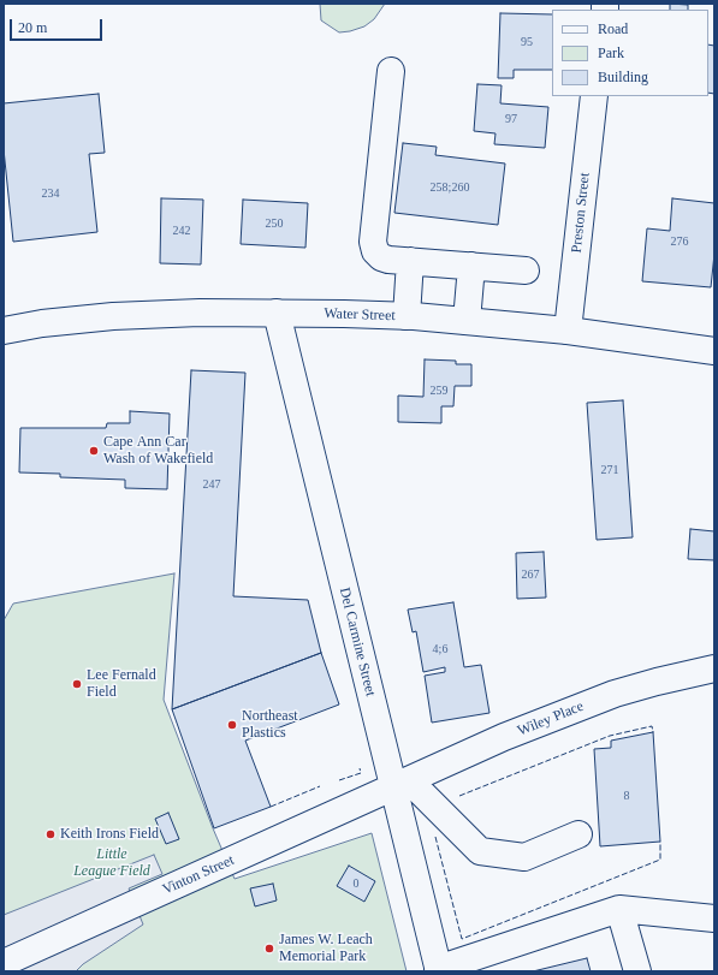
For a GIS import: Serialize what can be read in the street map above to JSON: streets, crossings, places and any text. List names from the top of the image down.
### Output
{
  "streets": {
    "street": [
      "Preston Street",
      "Water Street",
      "Del Carmine Street",
      "Wiley Place",
      "Vinton Street"
    ]
  },
  "crossings": [
    ["Preston Street", "Water Street"],
    ["Water Street", "Del Carmine Street"],
    ["Del Carmine Street", "Wiley Place"],
    ["Del Carmine Street", "Vinton Street"],
    ["Wiley Place", "Vinton Street"]
  ],
  "parks": ["Little League Field"],
  "places": [
    "Cape Ann Car Wash of Wakefield",
    "Lee Fernald Field",
    "Northeast Plastics",
    "Keith Irons Field",
    "James W. Leach Memorial Park"
  ],
  "house_numbers": [
    "95",
    "97",
    "258;260",
    "234",
    "250",
    "242",
    "276",
    "259",
    "271",
    "247",
    "267",
    "4;6",
    "8",
    "0"
  ],
  "legend": ["Road", "Park", "Building"],
  "scale_bar": "20 m"
}
